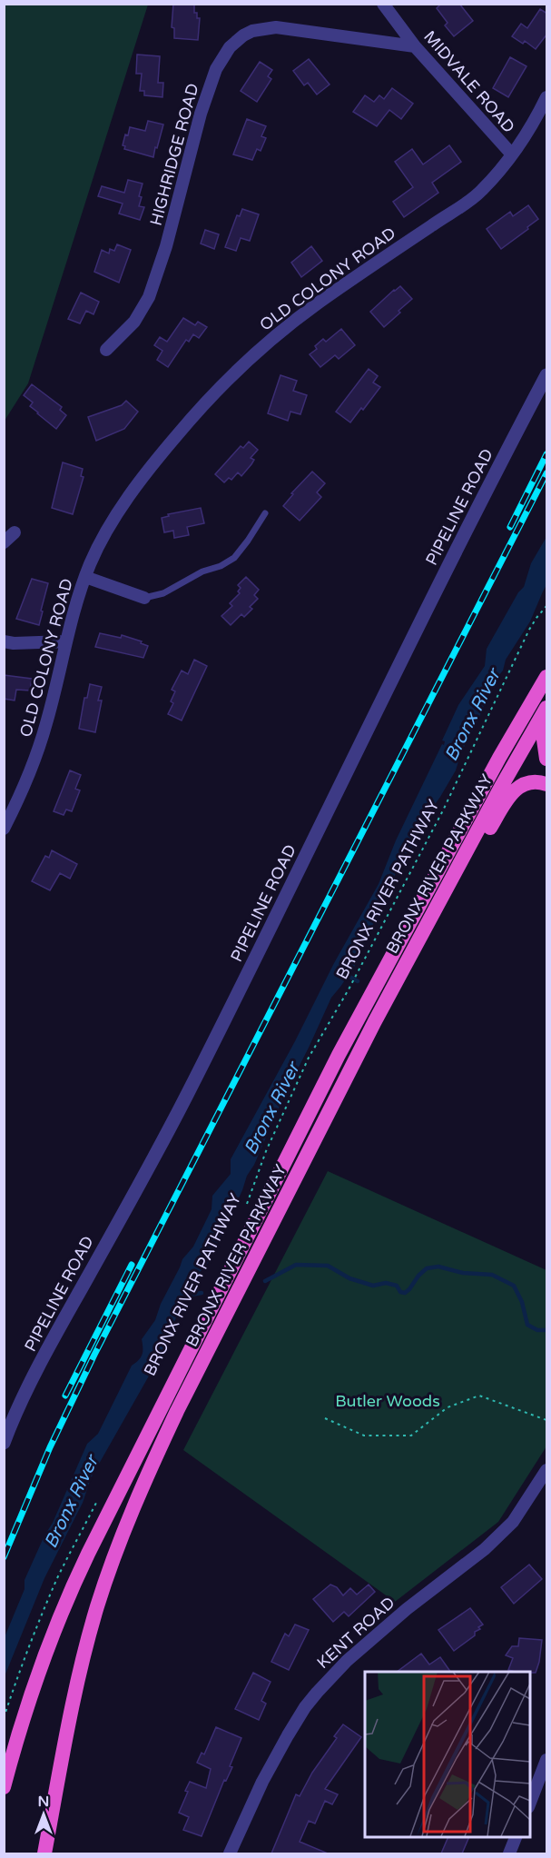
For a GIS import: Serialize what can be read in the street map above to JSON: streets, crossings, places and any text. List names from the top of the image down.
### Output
{
  "streets": {
    "highway": ["BRONX RIVER PARKWAY"],
    "street": [
      "MIDVALE ROAD",
      "HIGHRIDGE ROAD",
      "OLD COLONY ROAD",
      "PIPELINE ROAD",
      "KENT ROAD"
    ],
    "path": ["BRONX RIVER PATHWAY"]
  },
  "crossings": [
    ["MIDVALE ROAD", "HIGHRIDGE ROAD"],
    ["MIDVALE ROAD", "OLD COLONY ROAD"]
  ],
  "water": ["Bronx River"],
  "parks": ["Butler Woods"],
  "north": "top"
}
